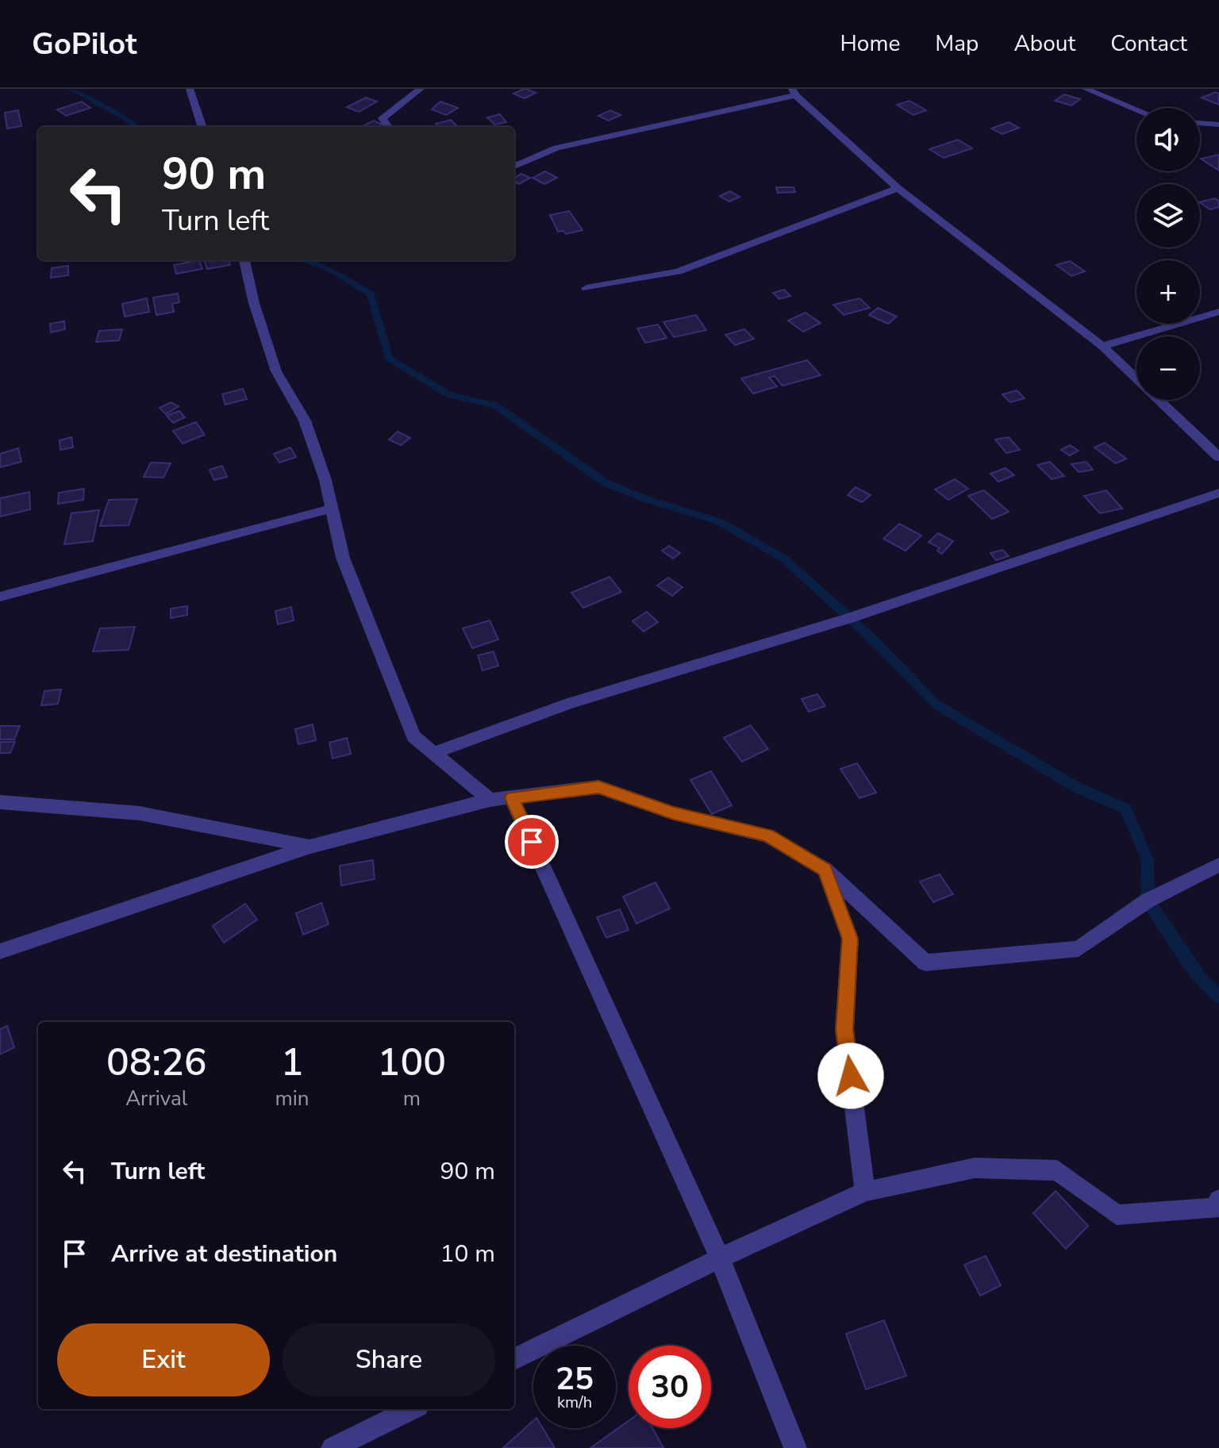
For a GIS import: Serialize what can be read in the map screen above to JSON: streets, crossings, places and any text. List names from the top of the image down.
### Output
{
  "page": {
    "header": "GoPilot",
    "nav": [
      "Home",
      "Map",
      "About",
      "Contact"
    ],
    "map_buttons": ["+", "−"],
    "turn": ["90 m", "Turn left"],
    "eta": [
      "08:26",
      "Arrival",
      "1",
      "min",
      "100",
      "m"
    ],
    "list": [
      {
        "name": "Turn left",
        "value": "90 m"
      },
      {
        "name": "Arrive at destination",
        "value": "10 m"
      }
    ],
    "buttons": ["Exit", "Share"],
    "speed": "25 km/h",
    "limit": "30"
  }
}
